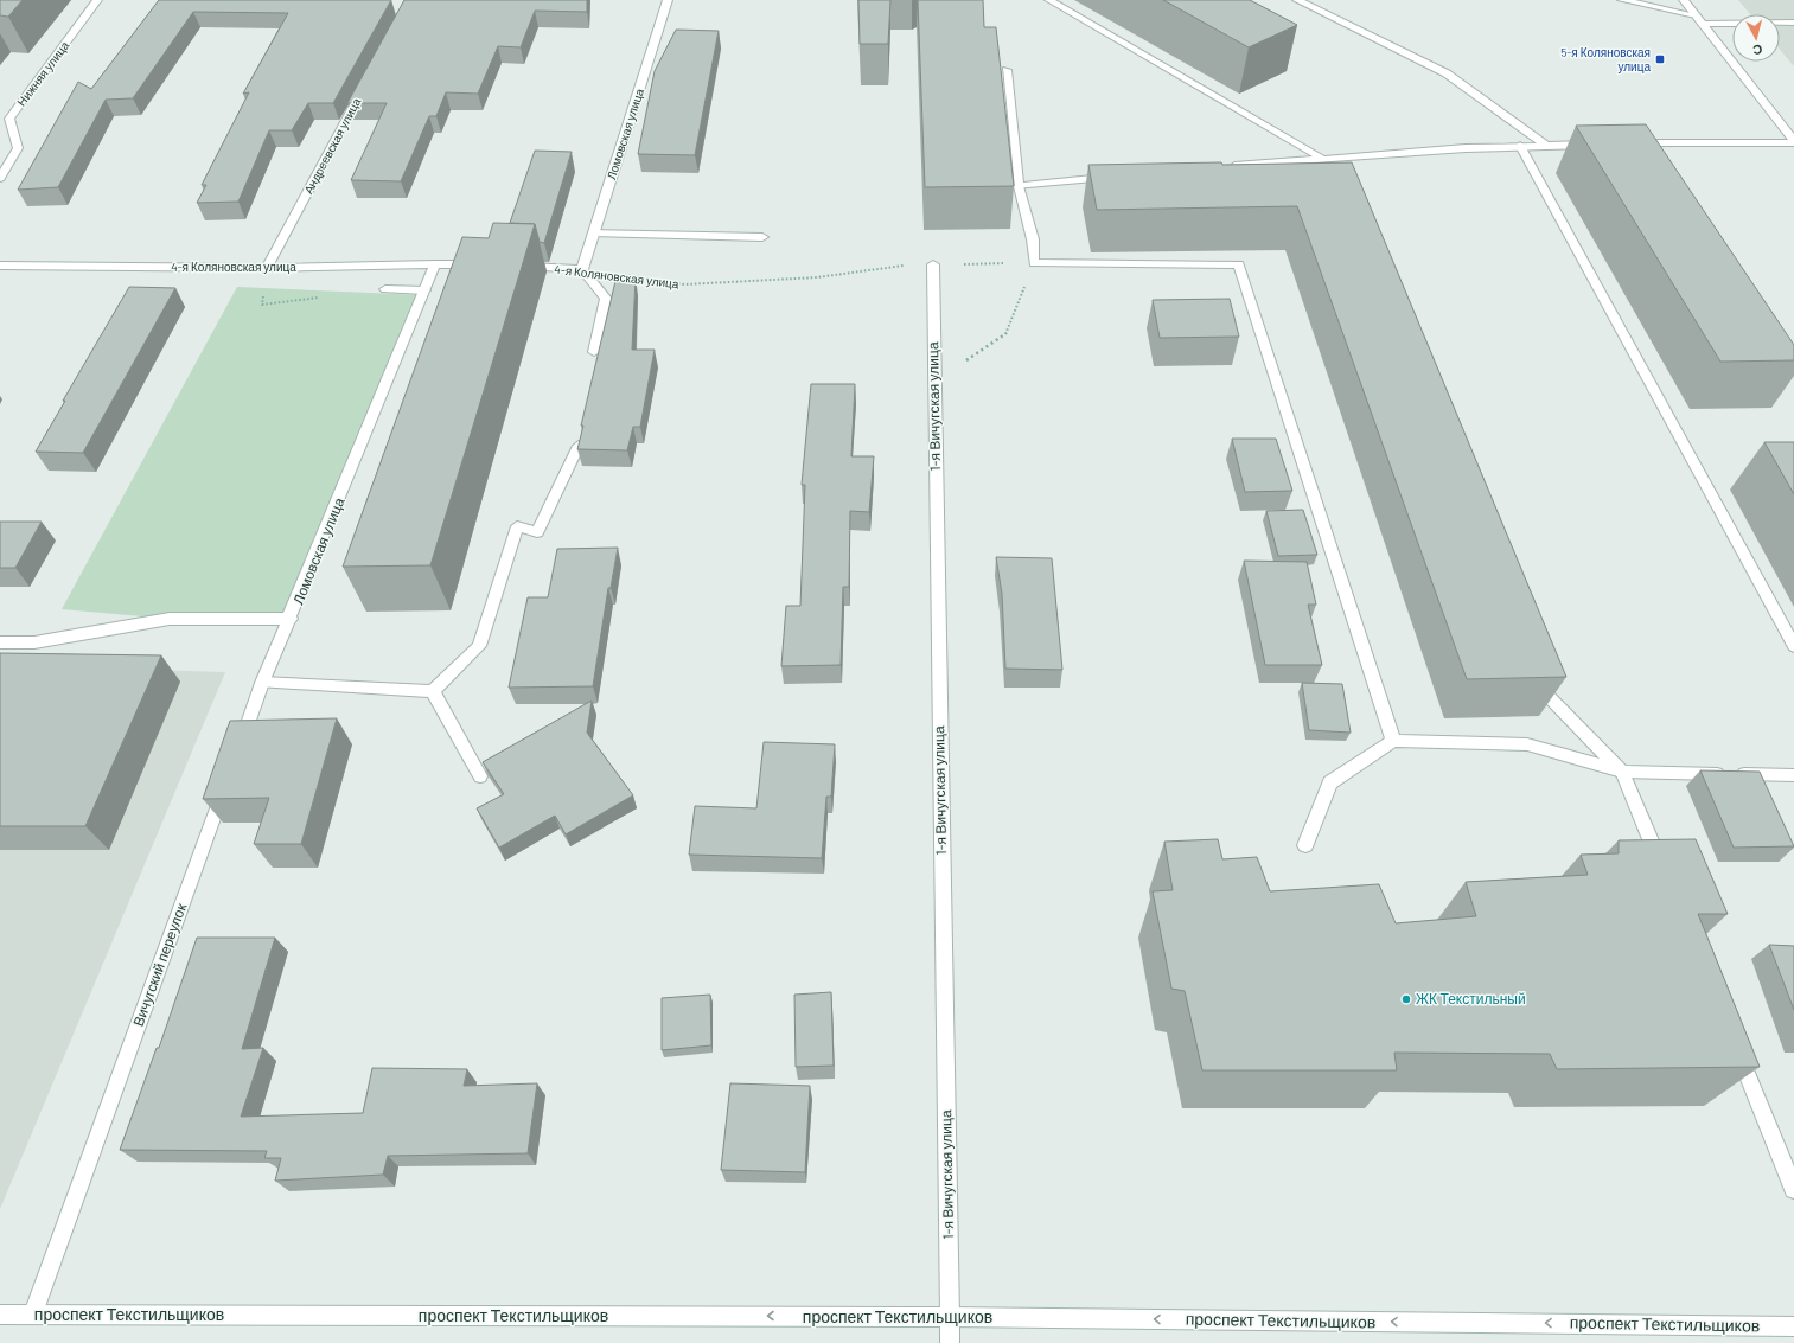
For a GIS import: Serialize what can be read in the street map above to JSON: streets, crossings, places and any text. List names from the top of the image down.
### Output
{
  "streets": {
    "street": [
      "Нижняя улица",
      "Ломовская улица",
      "Андреевская улица",
      "4-я Коляновская улица",
      "1-я Вичугская улица",
      "Вичугский переулок",
      "проспект Текстильщиков"
    ]
  },
  "crossings": [
    ["Ломовская улица", "4-я Коляновская улица"],
    ["Андреевская улица", "4-я Коляновская улица"],
    ["4-я Коляновская улица", "1-я Вичугская улица"],
    ["1-я Вичугская улица", "проспект Текстильщиков"],
    ["Вичугский переулок", "проспект Текстильщиков"]
  ],
  "one_way": ["проспект Текстильщиков"],
  "places": {
    "transit": ["5-я Коляновская улица"],
    "other": ["ЖК Текстильный"]
  },
  "north": "bottom"
}
